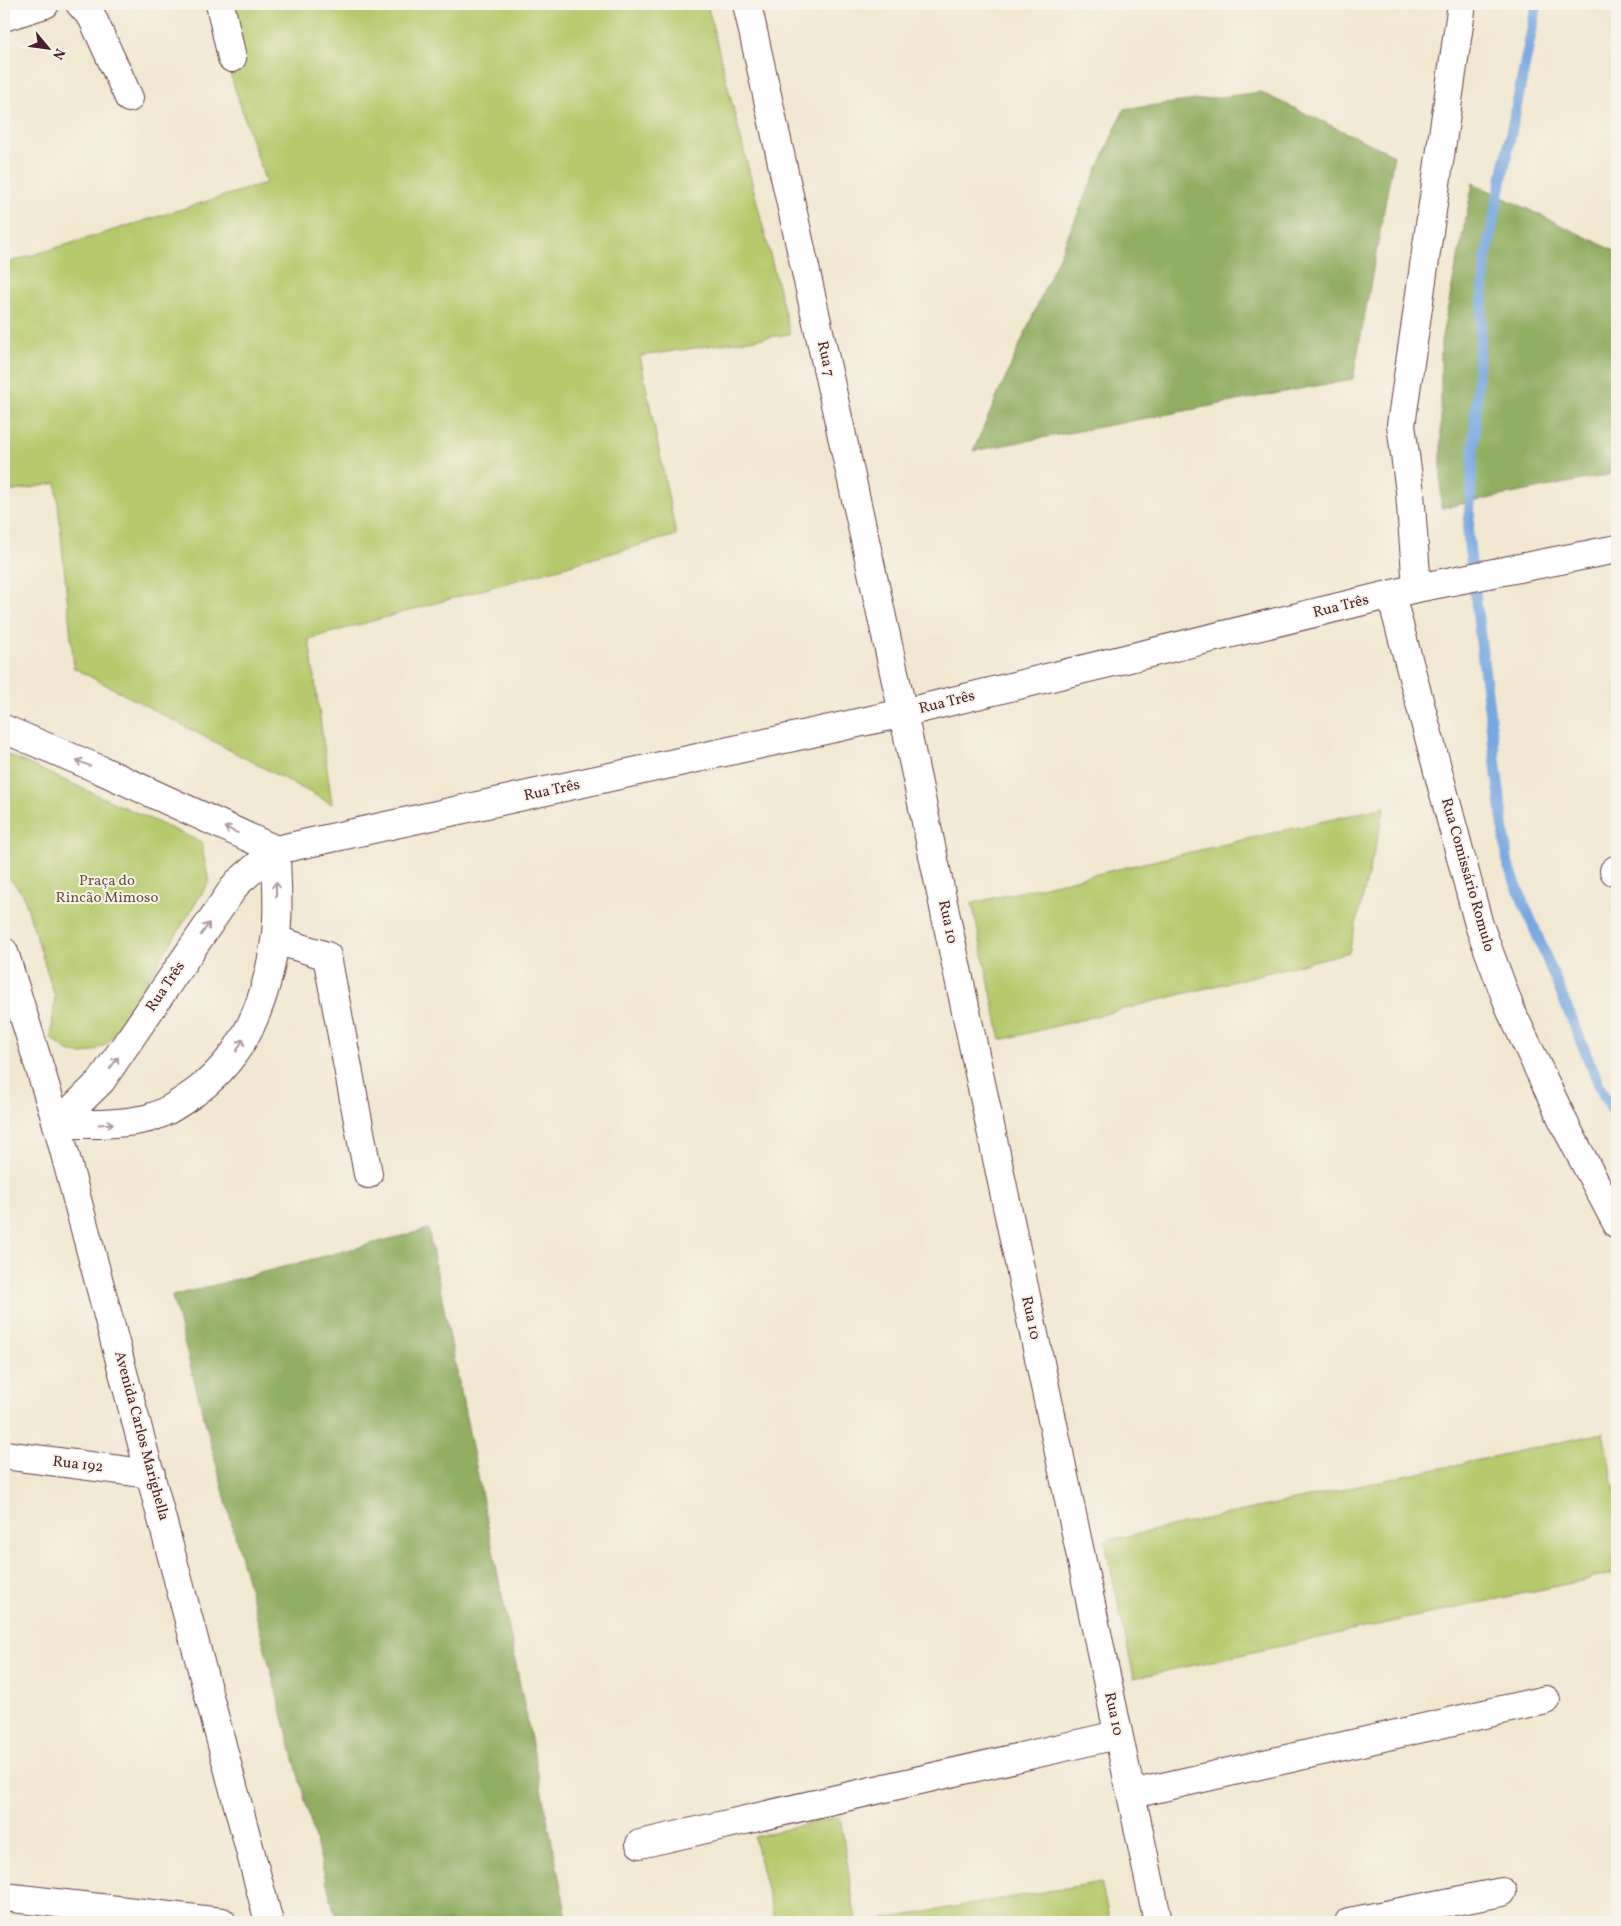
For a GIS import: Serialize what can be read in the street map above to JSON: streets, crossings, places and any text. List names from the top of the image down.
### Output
{
  "streets": {
    "street": [
      "Rua 7",
      "Rua Três",
      "Rua Comissário Romulo",
      "Rua 10",
      "Avenida Carlos Marighella",
      "Rua 192"
    ]
  },
  "crossings": [
    ["Rua 7", "Rua Três"],
    ["Rua 7", "Rua 10"],
    ["Rua Três", "Rua Comissário Romulo"],
    ["Rua Três", "Rua 10"],
    ["Rua Três", "Avenida Carlos Marighella"],
    ["Avenida Carlos Marighella", "Rua 192"]
  ],
  "parks": ["Praça do Rincão Mimoso"],
  "north": "bottom right"
}
